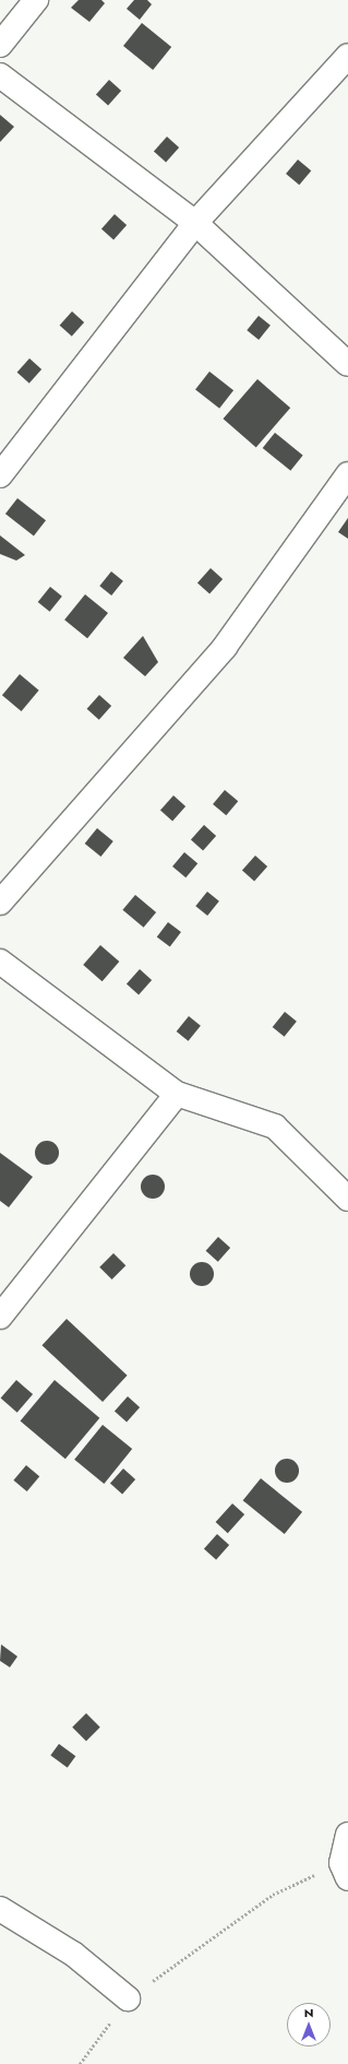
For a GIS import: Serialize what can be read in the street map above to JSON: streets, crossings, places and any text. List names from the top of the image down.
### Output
{
  "north": "top"
}
